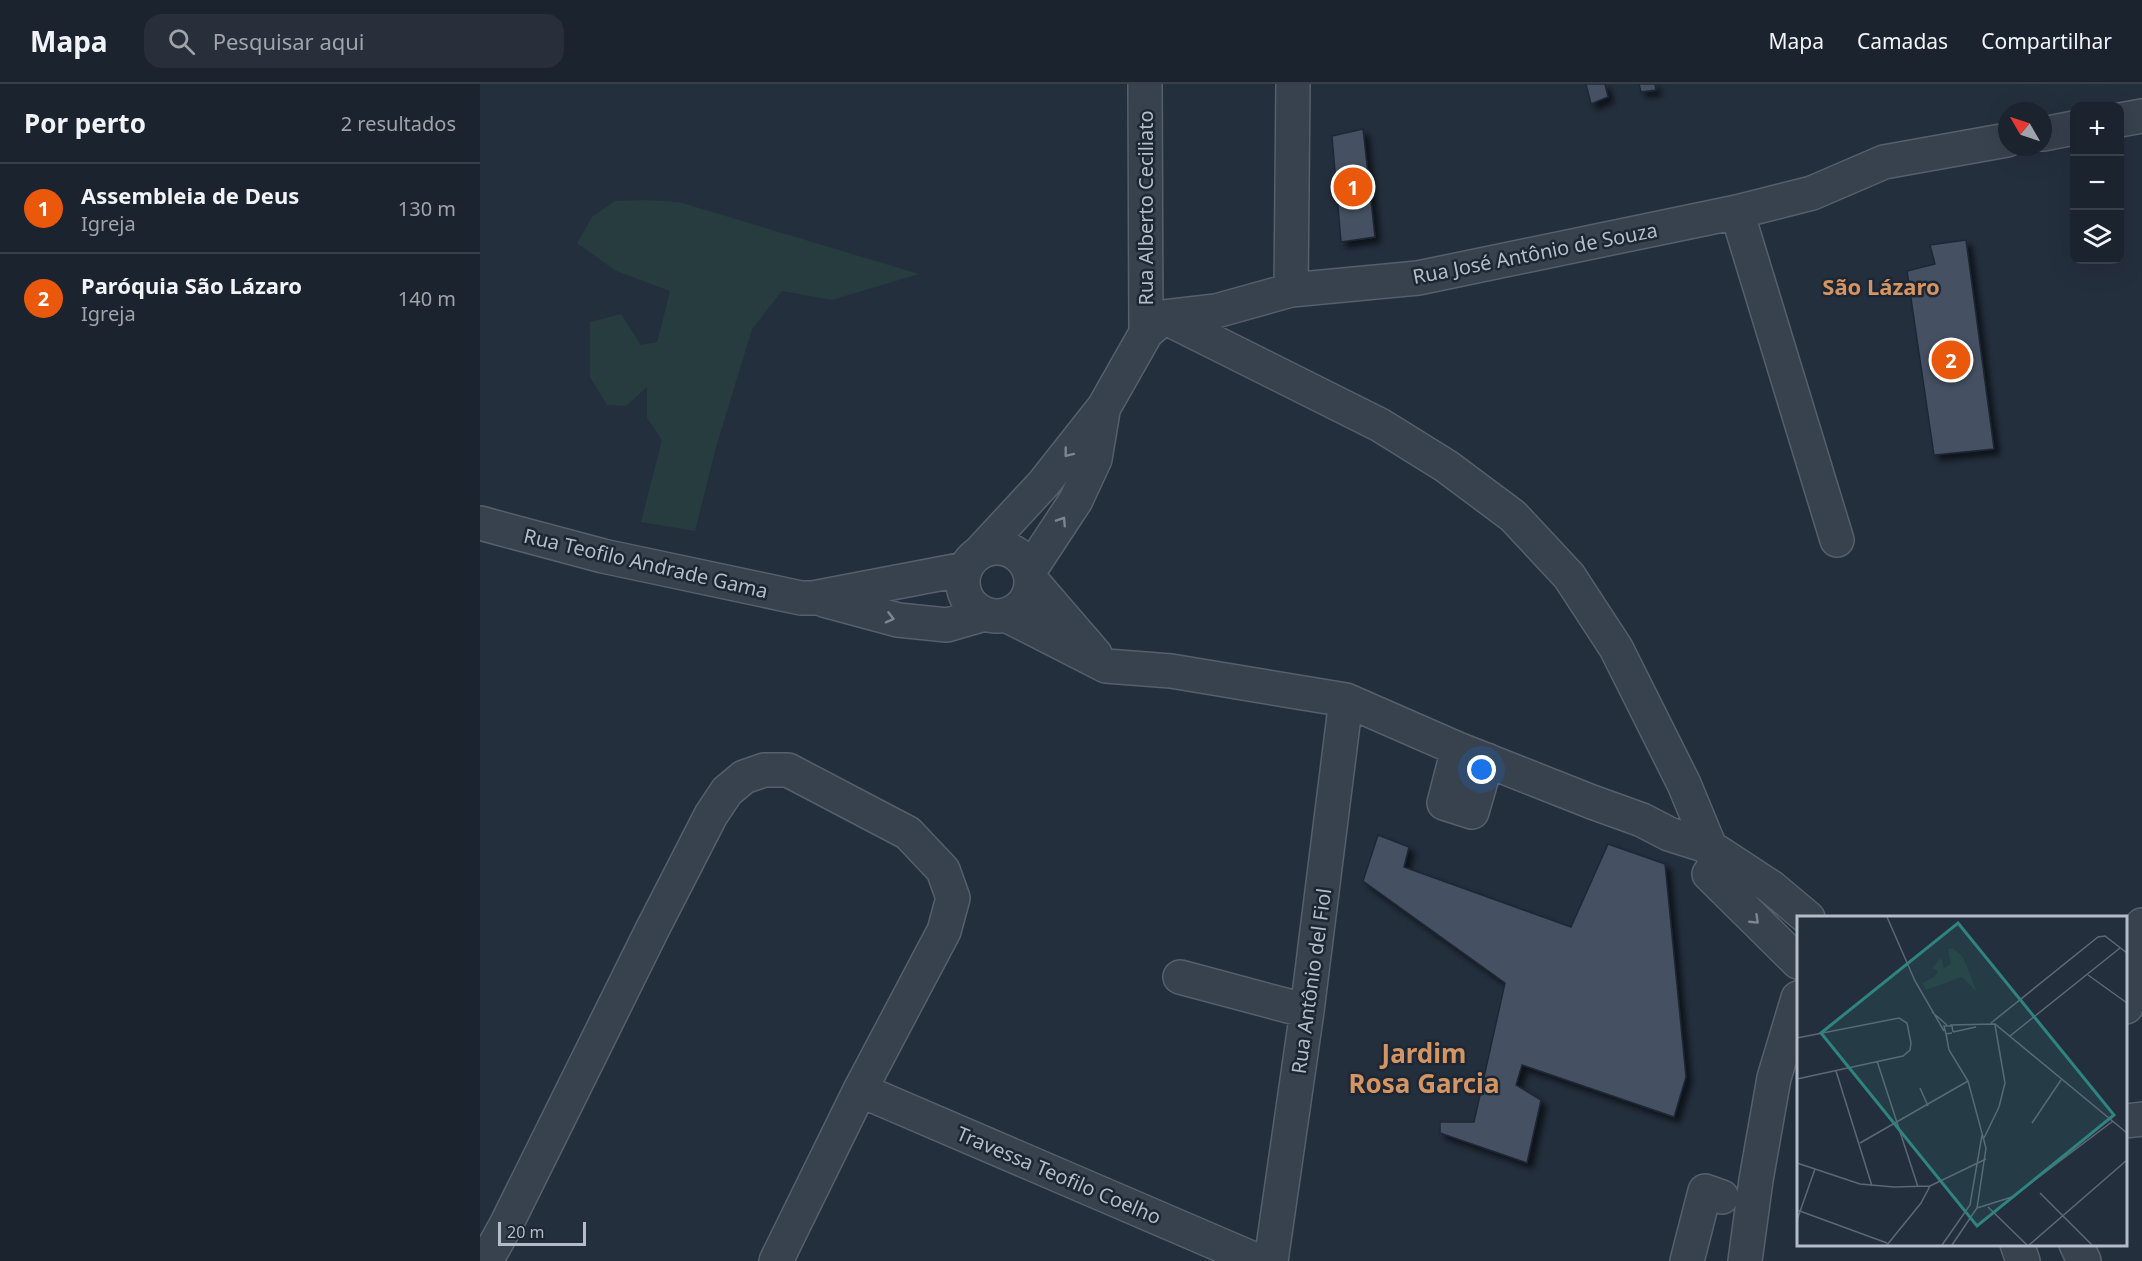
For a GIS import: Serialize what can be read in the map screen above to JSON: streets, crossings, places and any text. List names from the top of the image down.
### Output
{
  "streets": {
    "street": [
      "Rua Alberto Ceciliato",
      "Rua José Antônio de Souza",
      "Rua Teofilo Andrade Gama",
      "Rua Antônio del Fiol",
      "Travessa Teofilo Coelho"
    ]
  },
  "crossings": [
    ["Rua Alberto Ceciliato", "Rua José Antônio de Souza"]
  ],
  "districts": ["São Lázaro", "Jardim Rosa Garcia"],
  "scale_bar": "20 m",
  "north": "top left",
  "page": {
    "header": "Mapa",
    "search": "Pesquisar aqui",
    "nav": ["Mapa", "Camadas", "Compartilhar"],
    "heading": ["Por perto", "2 resultados"],
    "map_buttons": ["+", "−"],
    "list": [
      {
        "mark": "1",
        "name": "Assembleia de Deus",
        "note": "Igreja",
        "value": "130 m"
      },
      {
        "mark": "2",
        "name": "Paróquia São Lázaro",
        "note": "Igreja",
        "value": "140 m"
      }
    ],
    "pins": ["1", "2"],
    "scale": "20 m"
  }
}
